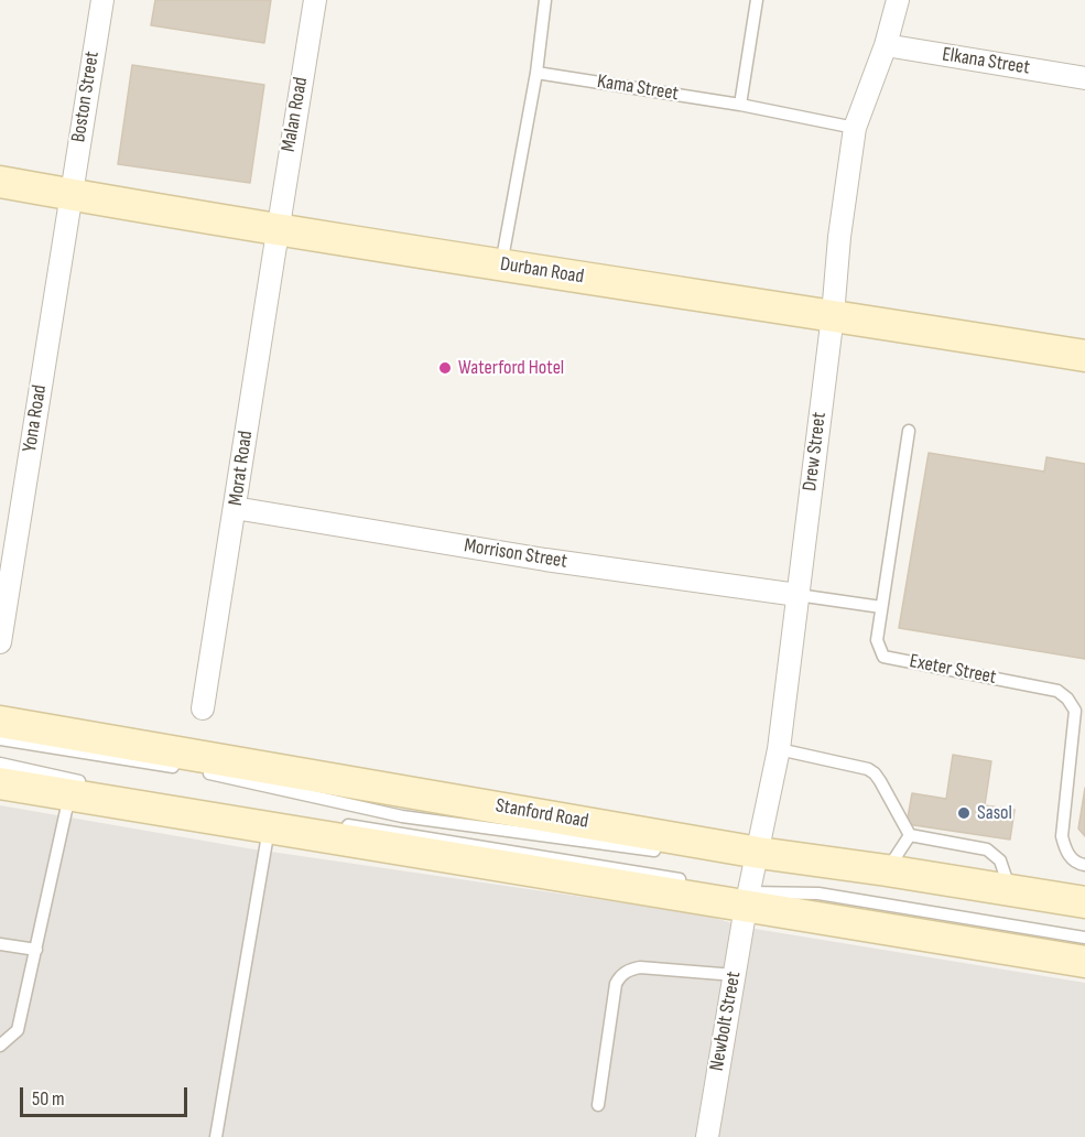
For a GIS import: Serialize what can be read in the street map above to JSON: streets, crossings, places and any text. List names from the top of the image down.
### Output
{
  "streets": {
    "main road": ["Durban Road", "Stanford Road"],
    "street": [
      "Elkana Street",
      "Boston Street",
      "Malan Road",
      "Yona Road",
      "Drew Street",
      "Morat Road",
      "Morrison Street",
      "Newbolt Street"
    ],
    "lane": ["Kama Street", "Exeter Street"]
  },
  "crossings": [
    ["Elkana Street", "Drew Street"],
    ["Kama Street", "Drew Street"],
    ["Boston Street", "Durban Road"],
    ["Boston Street", "Yona Road"],
    ["Malan Road", "Durban Road"],
    ["Malan Road", "Morat Road"],
    ["Durban Road", "Yona Road"],
    ["Durban Road", "Drew Street"],
    ["Durban Road", "Morat Road"],
    ["Drew Street", "Morrison Street"],
    ["Drew Street", "Stanford Road"],
    ["Drew Street", "Newbolt Street"],
    ["Morat Road", "Morrison Street"]
  ],
  "places": ["Waterford Hotel", "Sasol"],
  "scale_bar": "50 m"
}
